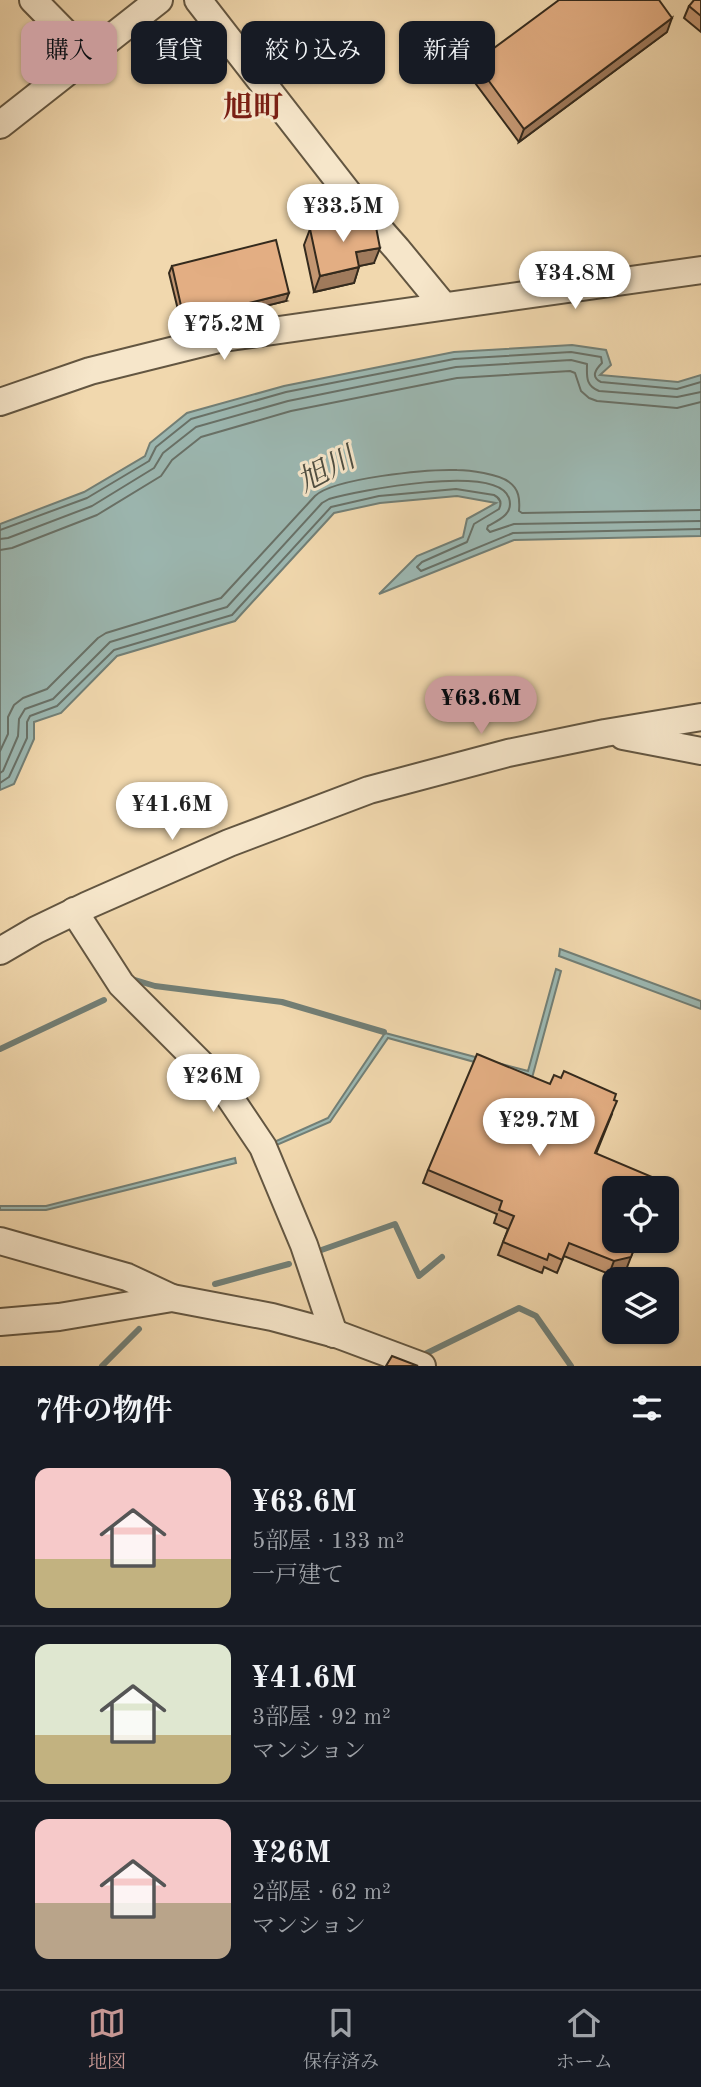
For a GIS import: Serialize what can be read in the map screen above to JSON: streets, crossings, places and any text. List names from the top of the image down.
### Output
{
  "districts": ["旭町"],
  "water": ["旭川"],
  "page": {
    "chip": [
      "購入",
      "賃貸",
      "絞り込み",
      "新着"
    ],
    "price": [
      "¥33.5M",
      "¥34.8M",
      "¥75.2M",
      "¥63.6M",
      "¥41.6M",
      "¥26M",
      "¥29.7M"
    ],
    "heading": "7件の物件",
    "list": [
      {
        "name": "¥63.6M",
        "note": "5部屋 · 133 m² · 一戸建て"
      },
      {
        "name": "¥41.6M",
        "note": "3部屋 · 92 m² · マンション"
      },
      {
        "name": "¥26M",
        "note": "2部屋 · 62 m² · マンション"
      }
    ],
    "tabs": ["地図", "保存済み", "ホーム"]
  }
}
